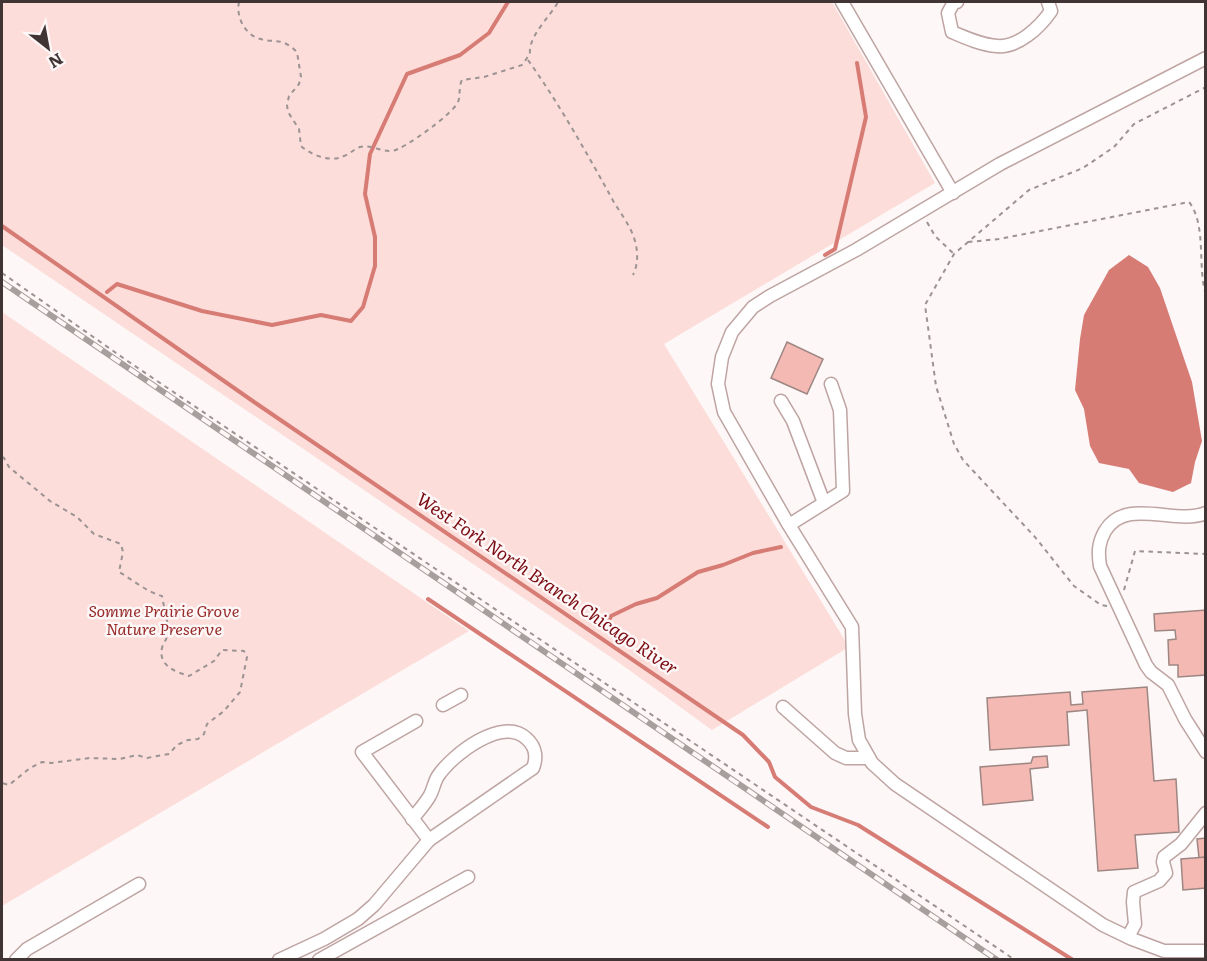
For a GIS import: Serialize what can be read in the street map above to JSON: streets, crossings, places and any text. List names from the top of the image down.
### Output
{
  "water": ["West Fork North Branch Chicago River"],
  "parks": ["Somme Prairie Grove Nature Preserve"],
  "north": "bottom right"
}
